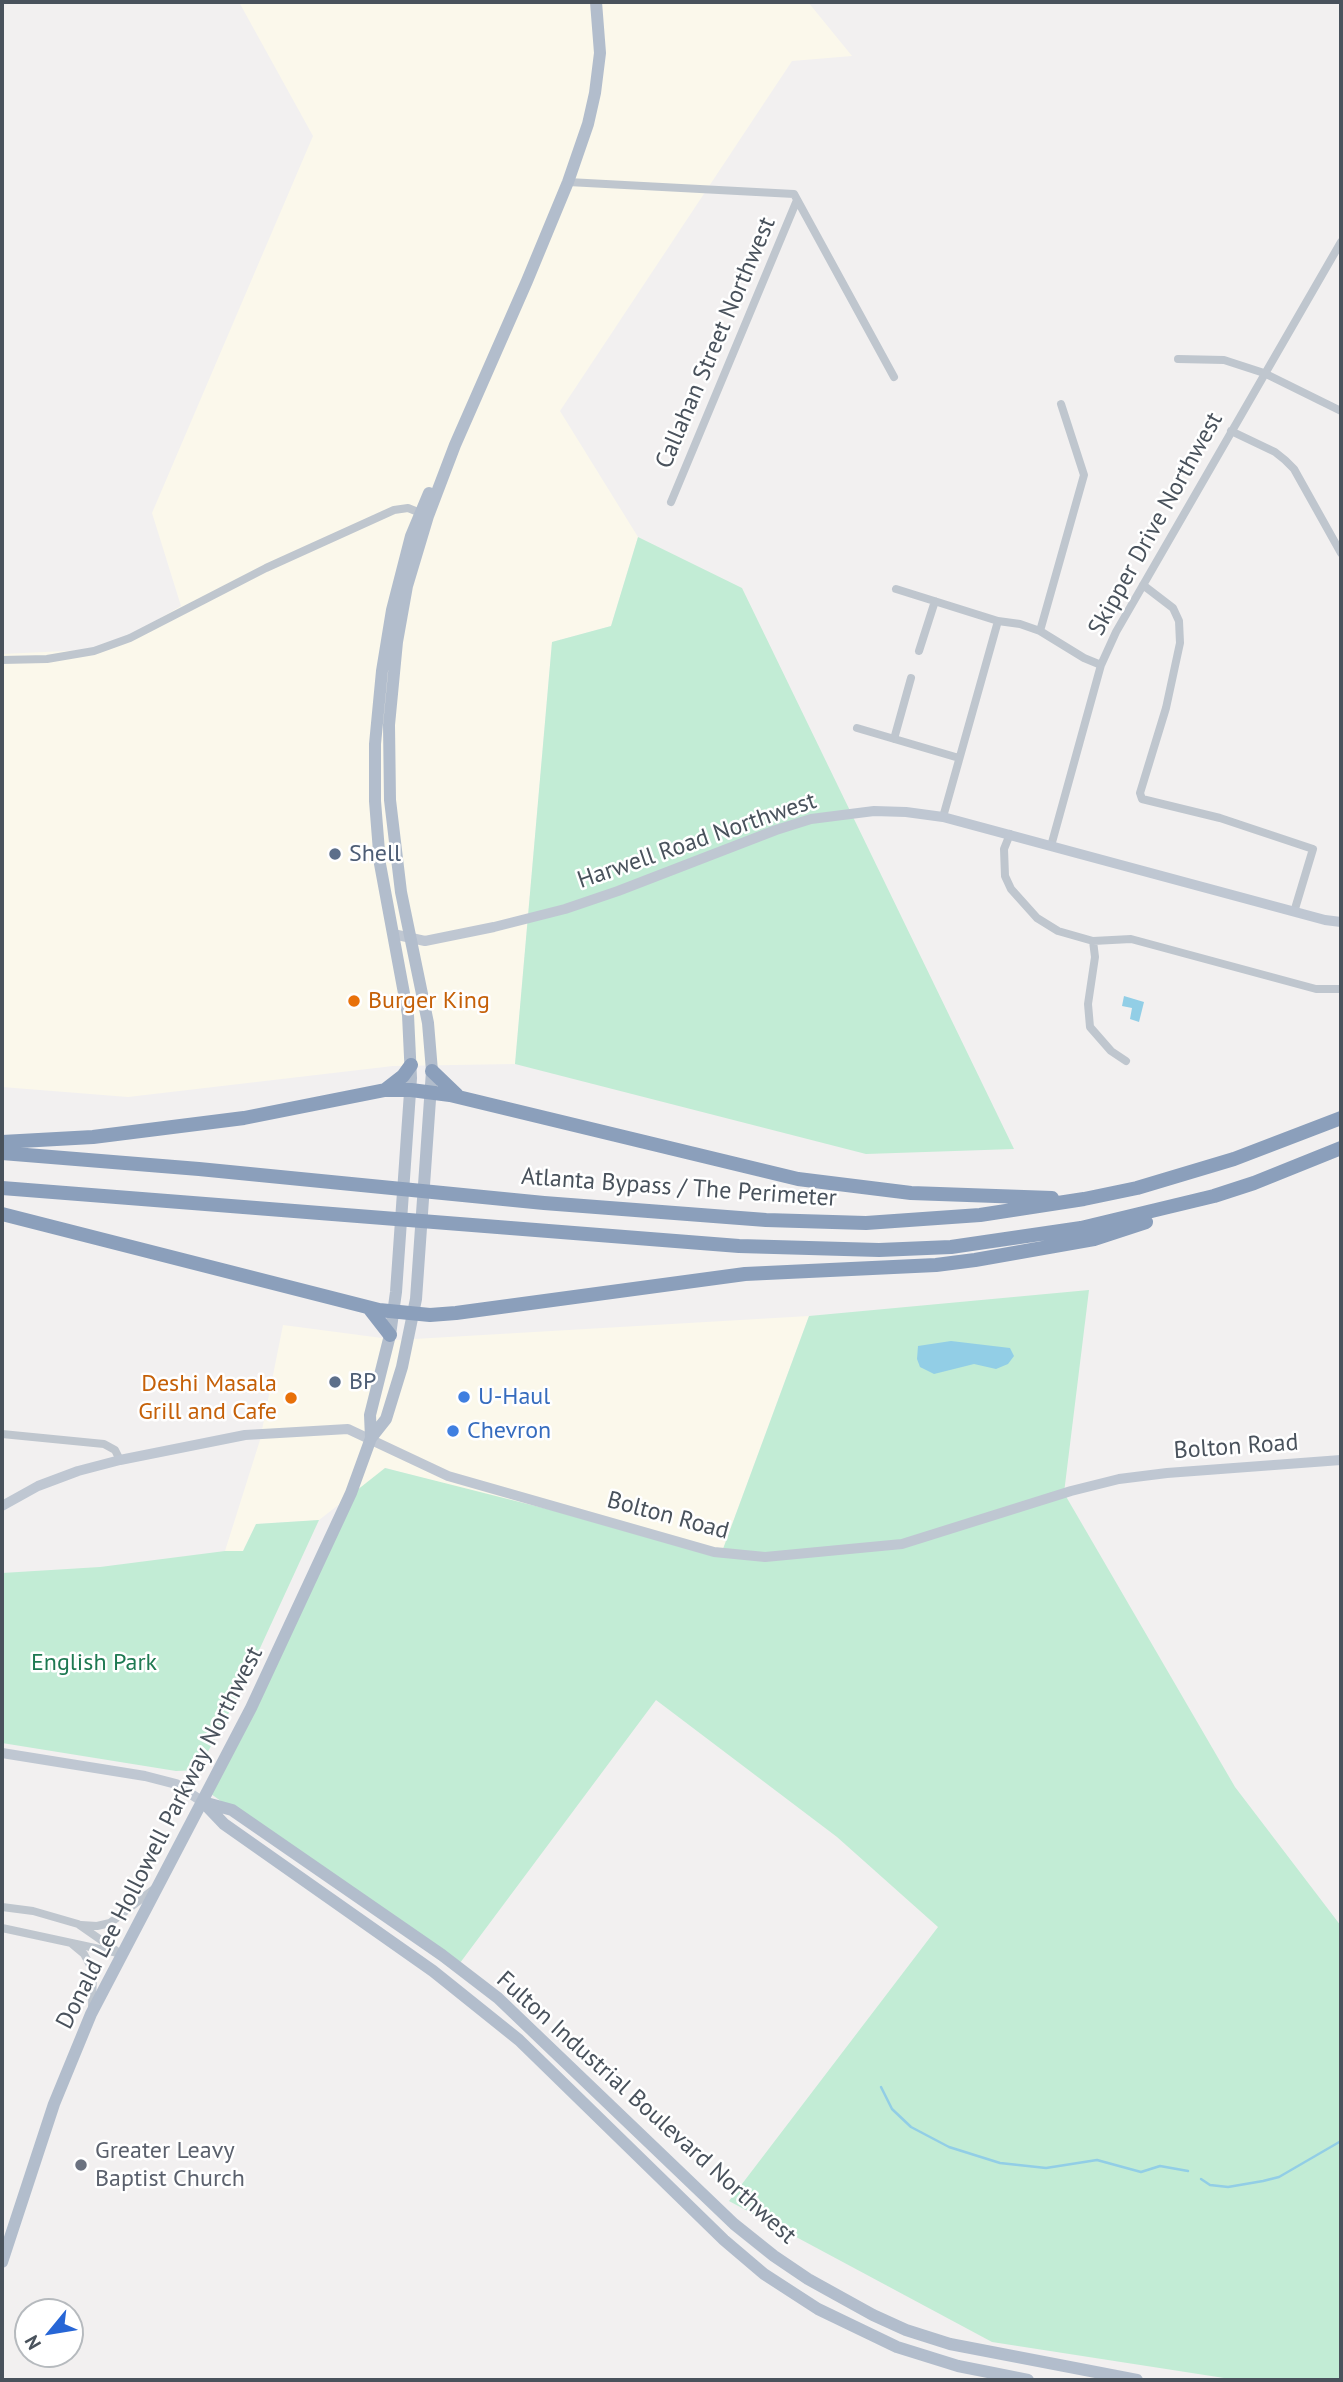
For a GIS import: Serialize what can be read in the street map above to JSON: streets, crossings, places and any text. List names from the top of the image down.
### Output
{
  "streets": {
    "highway": ["Atlanta Bypass / The Perimeter"],
    "main road": ["Donald Lee Hollowell Parkway Northwest", "Fulton Industrial Boulevard Northwest"],
    "street": [
      "Callahan Street Northwest",
      "Skipper Drive Northwest",
      "Harwell Road Northwest",
      "Bolton Road"
    ]
  },
  "crossings": [
    ["Skipper Drive Northwest", "Harwell Road Northwest"],
    ["Harwell Road Northwest", "Donald Lee Hollowell Parkway Northwest"],
    ["Bolton Road", "Donald Lee Hollowell Parkway Northwest"],
    ["Donald Lee Hollowell Parkway Northwest", "Fulton Industrial Boulevard Northwest"]
  ],
  "parks": ["English Park"],
  "places": [
    "Shell",
    "Burger King",
    "BP",
    "U-Haul",
    "Deshi Masala Grill and Cafe",
    "Chevron",
    "Greater Leavy Baptist Church"
  ],
  "north": "bottom left"
}
